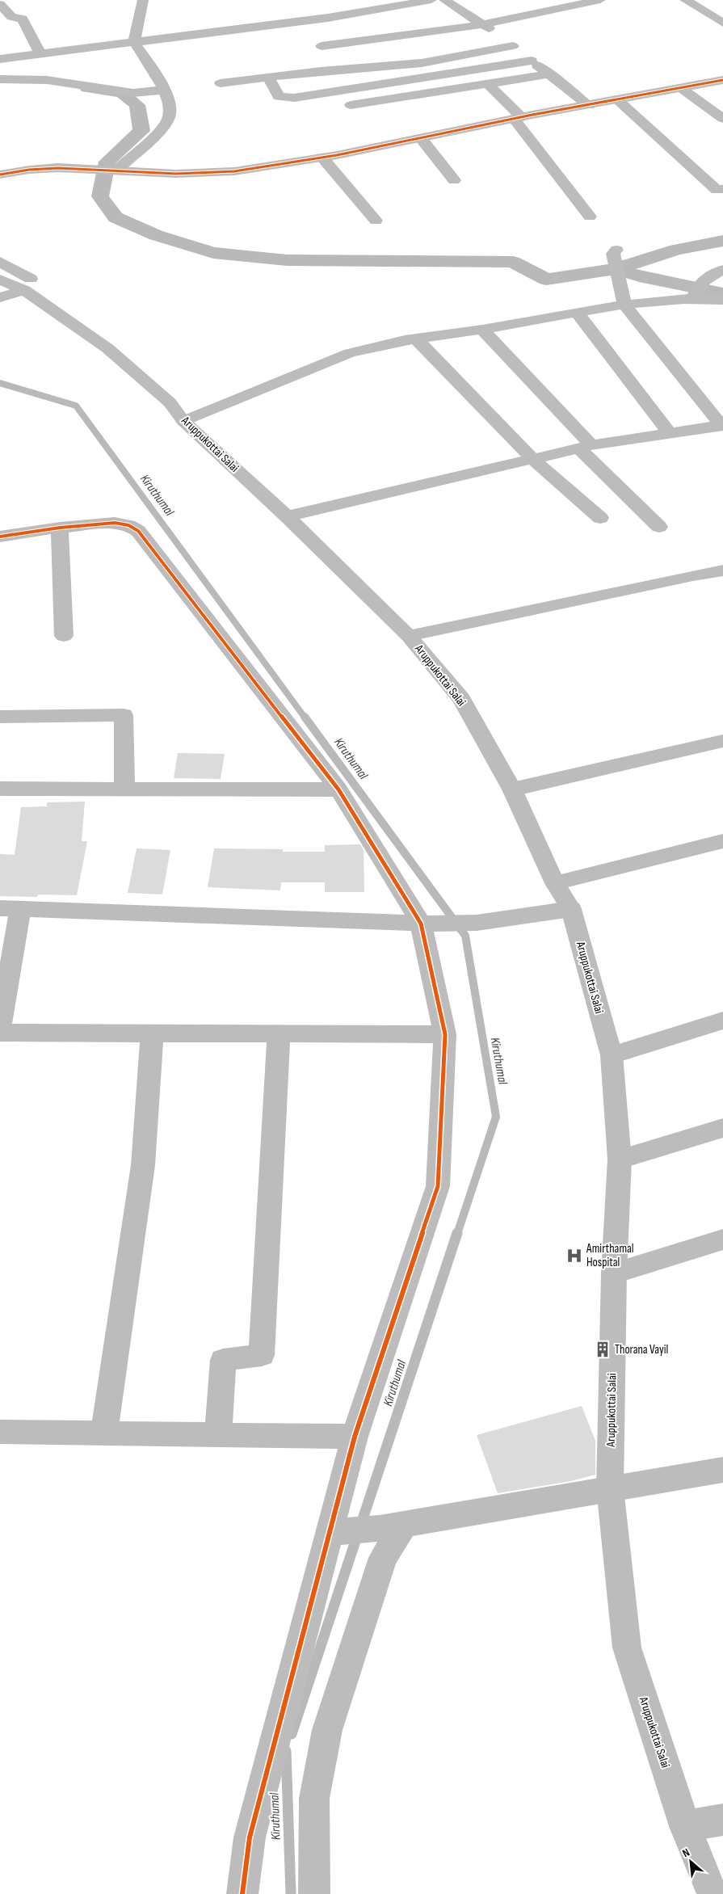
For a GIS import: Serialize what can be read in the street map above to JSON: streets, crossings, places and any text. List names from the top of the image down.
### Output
{
  "streets": {
    "street": ["Aruppukottai Salai"]
  },
  "water": ["Kiruthumal"],
  "places": {
    "hospital": ["Amirthamal Hospital"],
    "building": ["Thorana Vayil"]
  },
  "north": "top left"
}
